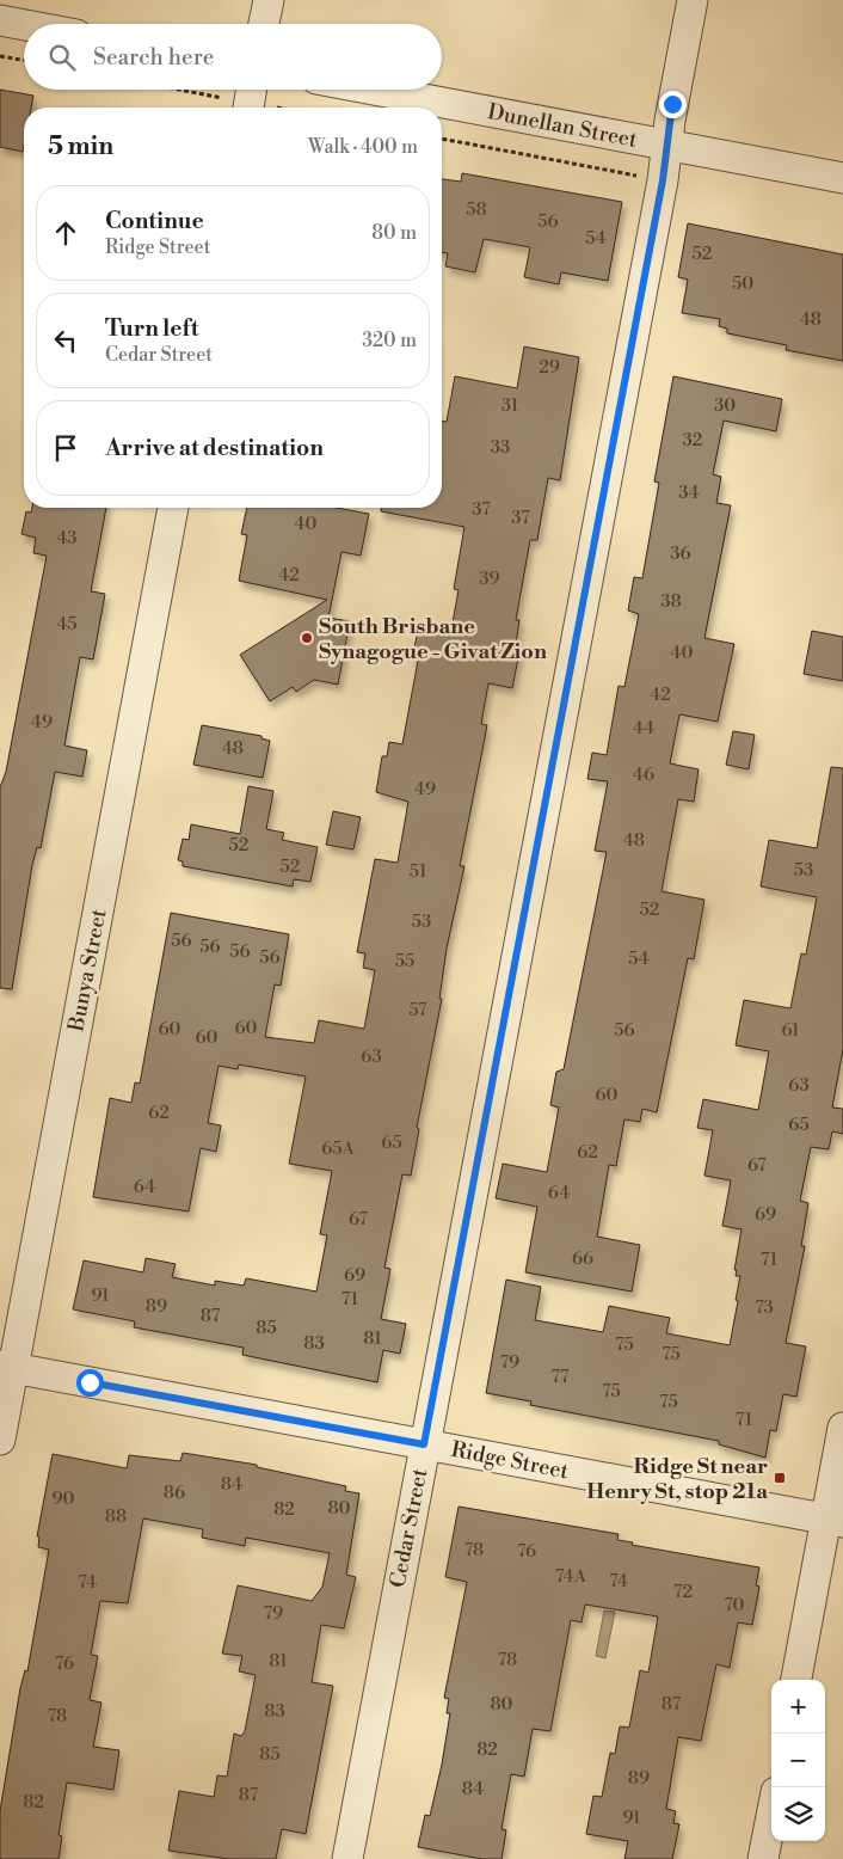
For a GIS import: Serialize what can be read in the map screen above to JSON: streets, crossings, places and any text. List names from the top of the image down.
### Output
{
  "streets": {
    "street": [
      "Dunellan Street",
      "Bunya Street",
      "Ridge Street",
      "Cedar Street"
    ]
  },
  "crossings": [
    ["Dunellan Street", "Cedar Street"],
    ["Bunya Street", "Ridge Street"],
    ["Ridge Street", "Cedar Street"]
  ],
  "places": {
    "other": ["South Brisbane Synagogue - Givat Zion"],
    "transit": ["Ridge St near Henry St, stop 21a"]
  },
  "house_numbers": [
    "58",
    "56",
    "54",
    "52",
    "50",
    "48",
    "29",
    "31",
    "30",
    "32",
    "33",
    "34",
    "37",
    "37",
    "40",
    "43",
    "36",
    "42",
    "39",
    "38",
    "45",
    "40",
    "42",
    "49",
    "44",
    "48",
    "46",
    "49",
    "48",
    "52",
    "52",
    "53",
    "51",
    "52",
    "53",
    "56",
    "56",
    "56",
    "56",
    "54",
    "55",
    "57",
    "60",
    "60",
    "56",
    "61",
    "60",
    "63",
    "63",
    "60",
    "62",
    "65",
    "65",
    "65A",
    "62",
    "67",
    "64",
    "64",
    "69",
    "67",
    "66",
    "71",
    "69",
    "91",
    "71",
    "89",
    "73",
    "87",
    "85",
    "81",
    "83",
    "75",
    "75",
    "79",
    "77",
    "75",
    "75",
    "71",
    "84",
    "86",
    "90",
    "80",
    "82",
    "88",
    "78",
    "76",
    "74A",
    "74",
    "74",
    "72",
    "70",
    "79",
    "78",
    "81",
    "76",
    "80",
    "87",
    "83",
    "78",
    "82",
    "85",
    "89",
    "84",
    "87",
    "82",
    "91"
  ],
  "page": {
    "search": "Search here",
    "heading": ["5 min", "Walk · 400 m"],
    "list": [
      ["Continue", "Ridge Street", "80 m"],
      ["Turn left", "Cedar Street", "320 m"],
      "Arrive at destination"
    ],
    "map_buttons": ["+", "−"]
  }
}
